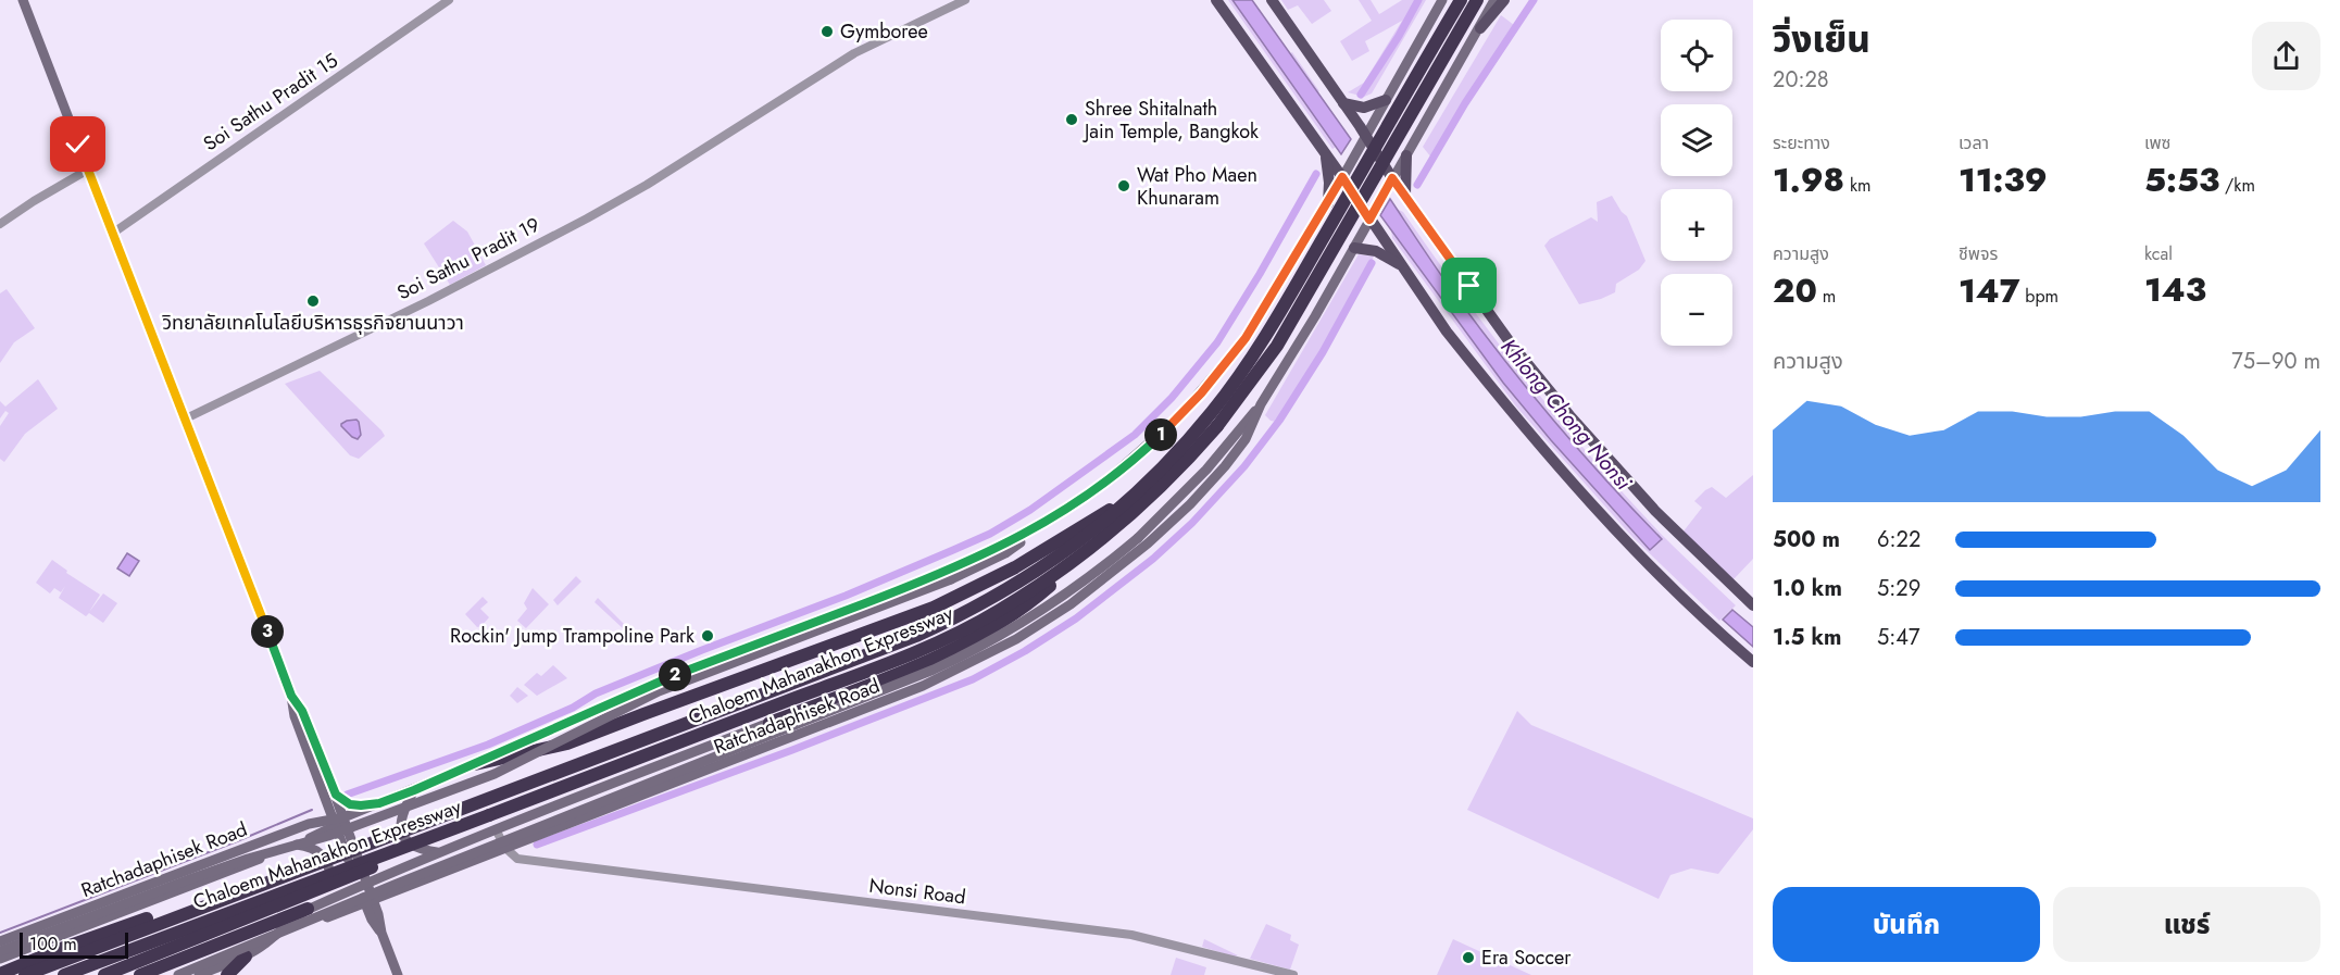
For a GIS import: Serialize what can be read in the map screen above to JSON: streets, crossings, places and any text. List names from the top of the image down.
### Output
{
  "streets": {
    "highway": ["Chaloem Mahanakhon Expressway"],
    "main road": ["Ratchadaphisek Road"],
    "street": ["Soi Sathu Pradit 15", "Soi Sathu Pradit 19", "Nonsi Road"]
  },
  "crossings": [
    ["Ratchadaphisek Road", "Nonsi Road"]
  ],
  "water": ["Khlong Chong Nonsi"],
  "places": [
    "Gymboree",
    "Shree Shitalnath Jain Temple, Bangkok",
    "Wat Pho Maen Khunaram",
    "วิทยาลัยเทคโนโลยีบริหารธุรกิจยานนาวา",
    "Rockin' Jump Trampoline Park",
    "Era Soccer"
  ],
  "scale_bar": "100 m",
  "page": {
    "heading": ["วิ่งเย็น", "20:28"],
    "map_buttons": ["+", "−"],
    "stats": [
      ["ระยะทาง", "1.98 km"],
      ["เวลา", "11:39"],
      ["เพซ", "5:53 /km"],
      ["ความสูง", "20 m"],
      ["ชีพจร", "147 bpm"],
      ["kcal", "143"]
    ],
    "chart": ["ความสูง", "75–90 m"],
    "pins": ["1", "3", "2"],
    "list": [
      {
        "name": "500 m",
        "note": "6:22"
      },
      {
        "name": "1.0 km",
        "note": "5:29"
      },
      {
        "name": "1.5 km",
        "note": "5:47"
      }
    ],
    "buttons": ["บันทึก", "แชร์"],
    "scale": "100 m"
  }
}
